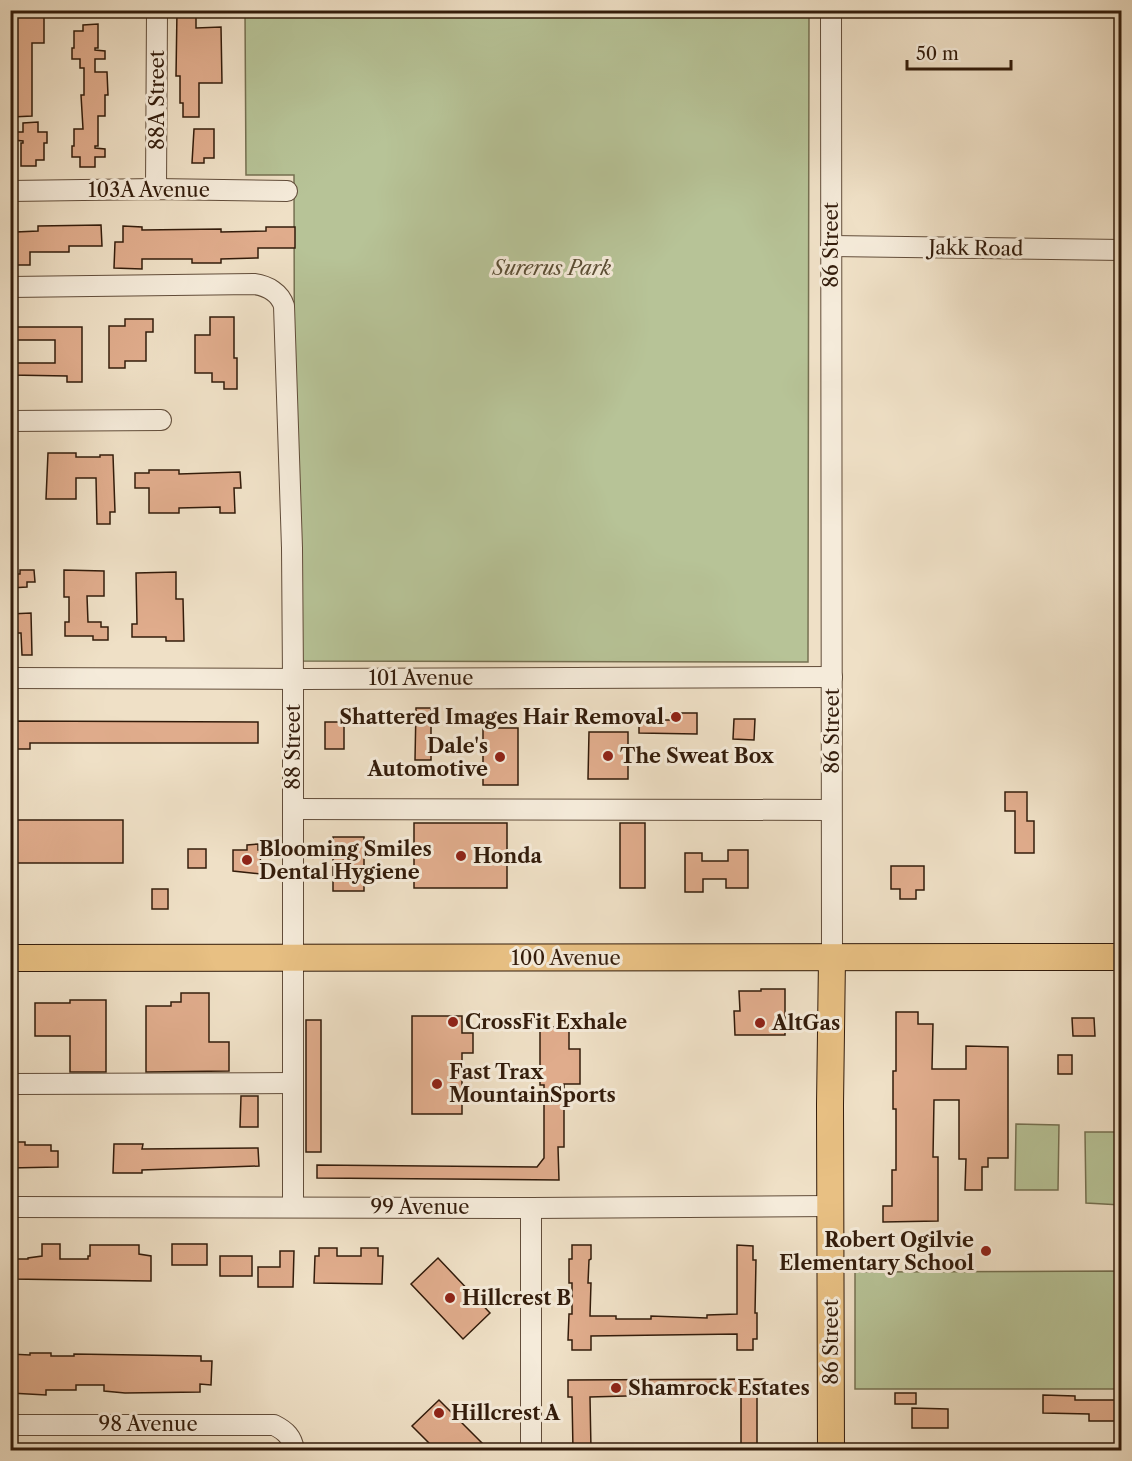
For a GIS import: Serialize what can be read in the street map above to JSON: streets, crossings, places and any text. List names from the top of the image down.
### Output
{
  "streets": {
    "main road": ["86 Street", "100 Avenue"],
    "street": [
      "88A Street",
      "103A Avenue",
      "Jakk Road",
      "101 Avenue",
      "88 Street",
      "99 Avenue",
      "98 Avenue"
    ]
  },
  "crossings": [
    ["88A Street", "103A Avenue"],
    ["86 Street", "Jakk Road"],
    ["86 Street", "101 Avenue"],
    ["86 Street", "100 Avenue"],
    ["86 Street", "99 Avenue"],
    ["101 Avenue", "88 Street"],
    ["88 Street", "100 Avenue"],
    ["88 Street", "99 Avenue"]
  ],
  "parks": ["Surerus Park"],
  "places": [
    "Shattered Images Hair Removal",
    "The Sweat Box",
    "Dale's Automotive",
    "Honda",
    "Blooming Smiles Dental Hygiene",
    "CrossFit Exhale",
    "AltGas",
    "Fast Trax MountainSports",
    "Robert Ogilvie Elementary School",
    "Hillcrest B",
    "Shamrock Estates",
    "Hillcrest A"
  ],
  "scale_bar": "50 m"
}
